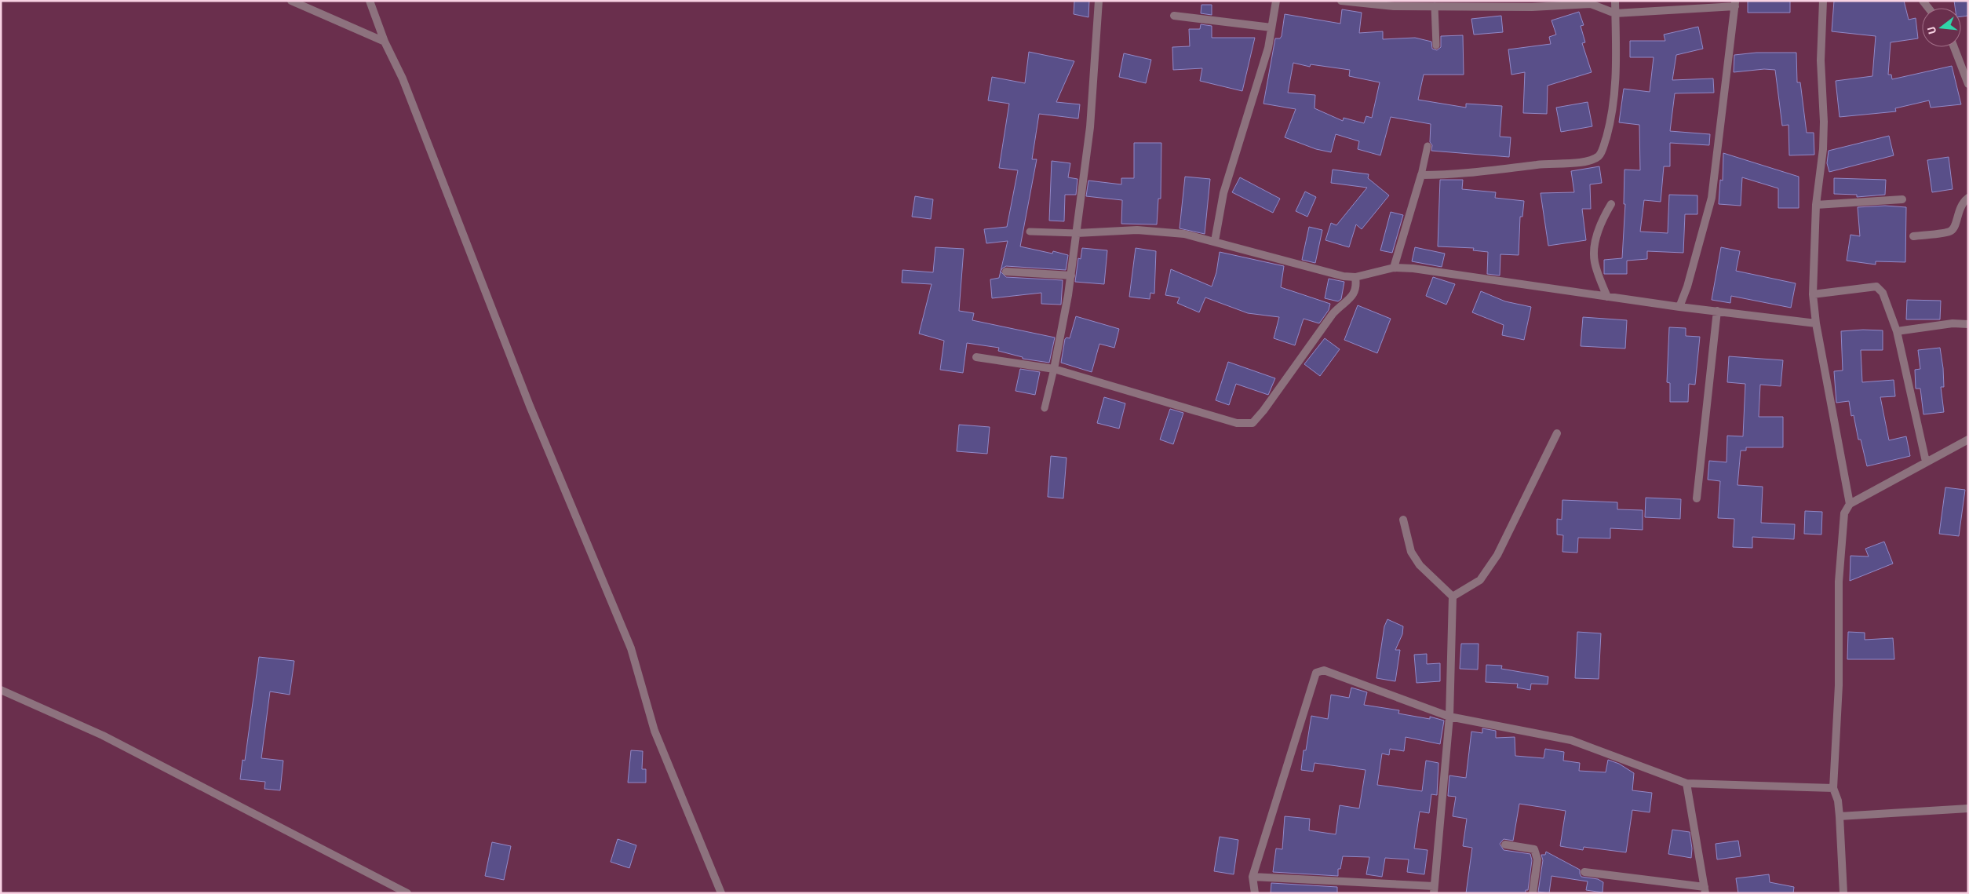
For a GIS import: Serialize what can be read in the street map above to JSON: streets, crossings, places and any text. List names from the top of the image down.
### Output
{
  "north": "left"
}
